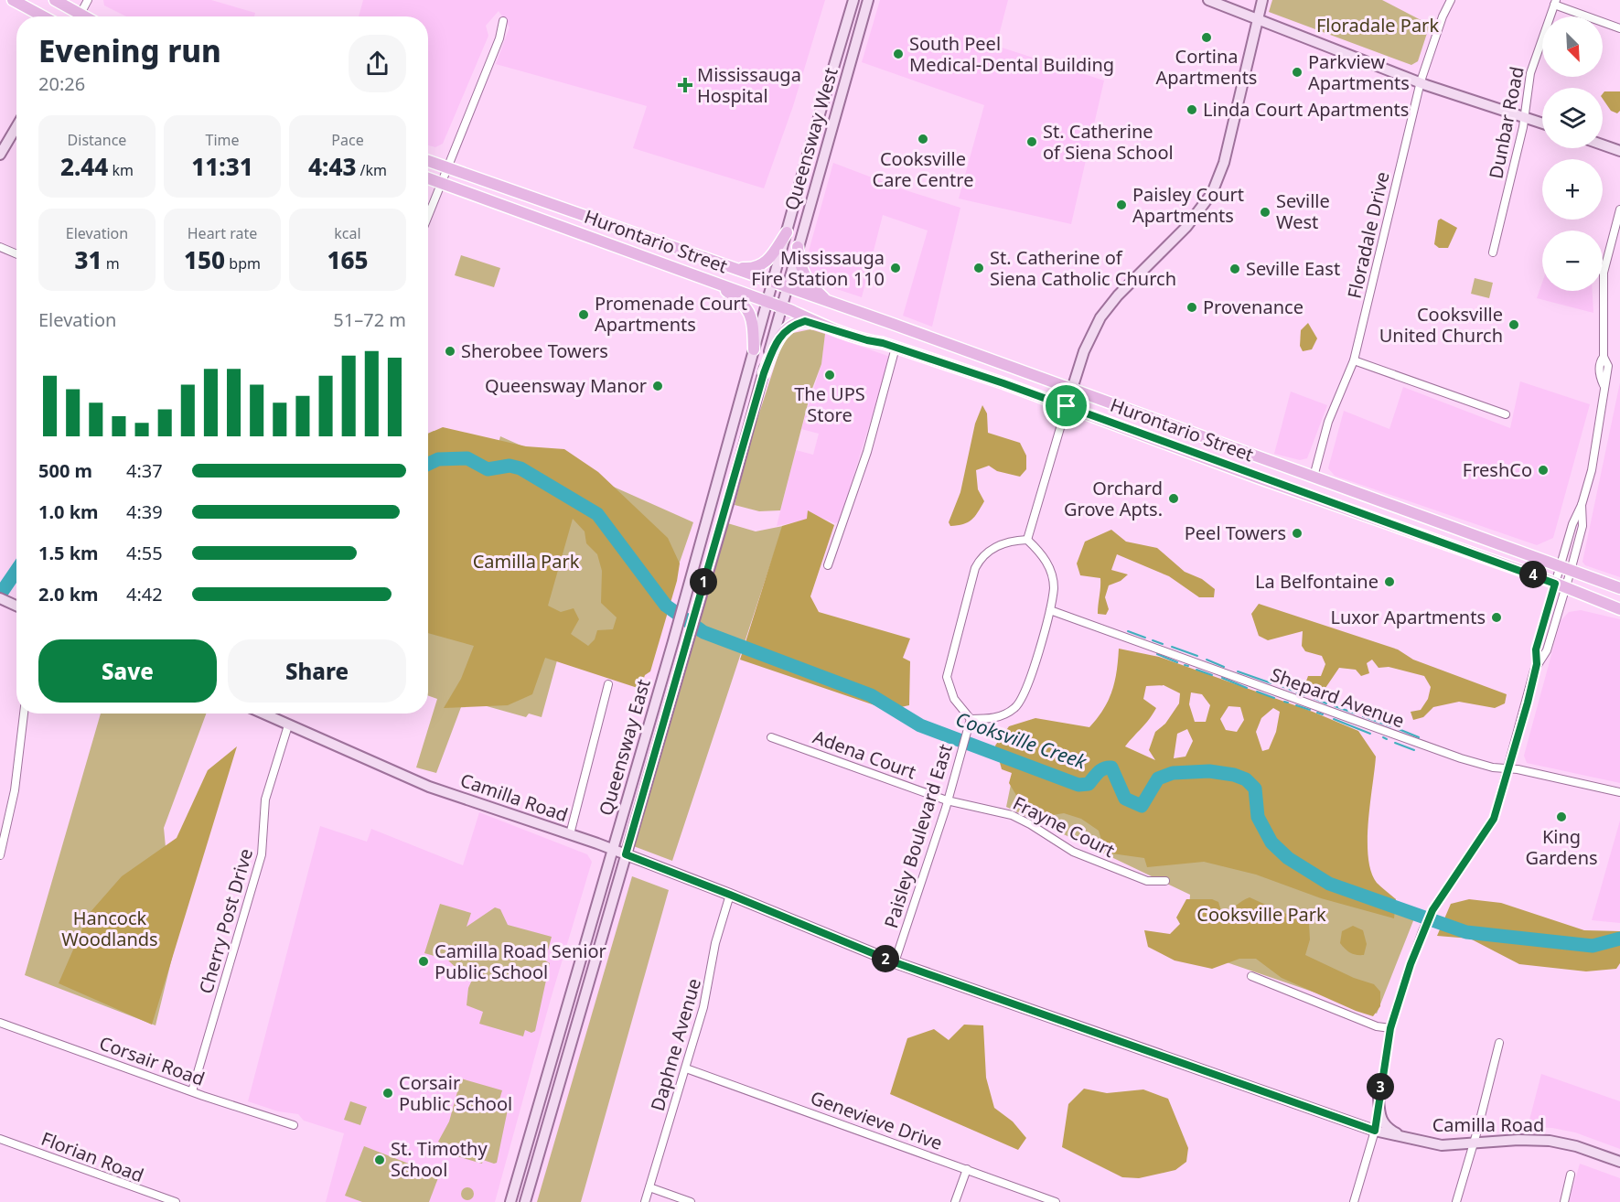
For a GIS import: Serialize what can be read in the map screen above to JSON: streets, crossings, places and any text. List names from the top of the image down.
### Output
{
  "streets": {
    "main road": [
      "Queensway West",
      "Hurontario Street",
      "Queensway East",
      "Camilla Road"
    ],
    "street": [
      "Dunbar Road",
      "Floradale Drive",
      "Shepard Avenue",
      "Adena Court",
      "Frayne Court",
      "Paisley Boulevard East",
      "Cherry Post Drive",
      "Daphne Avenue",
      "Corsair Road",
      "Genevieve Drive",
      "Florian Road"
    ]
  },
  "crossings": [
    ["Queensway West", "Hurontario Street"],
    ["Queensway West", "Queensway East"],
    ["Floradale Drive", "Hurontario Street"],
    ["Hurontario Street", "Queensway East"],
    ["Queensway East", "Camilla Road"],
    ["Adena Court", "Frayne Court"],
    ["Adena Court", "Paisley Boulevard East"],
    ["Camilla Road", "Paisley Boulevard East"],
    ["Camilla Road", "Cherry Post Drive"],
    ["Camilla Road", "Daphne Avenue"],
    ["Frayne Court", "Paisley Boulevard East"],
    ["Cherry Post Drive", "Corsair Road"],
    ["Daphne Avenue", "Genevieve Drive"]
  ],
  "water": ["Cooksville Creek"],
  "parks": [
    "Floradale Park",
    "Camilla Park",
    "Cooksville Park",
    "Hancock Woodlands"
  ],
  "places": {
    "other": [
      "Cortina Apartments",
      "South Peel Medical-Dental Building",
      "Parkview Apartments",
      "Linda Court Apartments",
      "Cooksville Care Centre",
      "St. Catherine of Siena School",
      "Paisley Court Apartments",
      "Seville West",
      "Mississauga Fire Station 110",
      "St. Catherine of Siena Catholic Church",
      "Seville East",
      "Provenance",
      "Promenade Court Apartments",
      "Cooksville United Church",
      "Sherobee Towers",
      "The UPS Store",
      "Queensway Manor",
      "FreshCo",
      "Orchard Grove Apts.",
      "Peel Towers",
      "La Belfontaine",
      "Luxor Apartments",
      "King Gardens",
      "Camilla Road Senior Public School",
      "Corsair Public School",
      "St. Timothy School"
    ],
    "health": ["Mississauga Hospital"]
  },
  "north": "bottom right",
  "page": {
    "map_buttons": ["+", "−"],
    "heading": ["Evening run", "20:26"],
    "stats": [
      ["Distance", "2.44 km"],
      ["Time", "11:31"],
      ["Pace", "4:43 /km"],
      ["Elevation", "31 m"],
      ["Heart rate", "150 bpm"],
      ["kcal", "165"]
    ],
    "chart": ["Elevation", "51–72 m"],
    "list": [
      {
        "name": "500 m",
        "note": "4:37"
      },
      {
        "name": "1.0 km",
        "note": "4:39"
      },
      {
        "name": "1.5 km",
        "note": "4:55"
      },
      {
        "name": "2.0 km",
        "note": "4:42"
      }
    ],
    "pins": [
      "4",
      "1",
      "2",
      "3"
    ],
    "buttons": ["Save", "Share"]
  }
}
